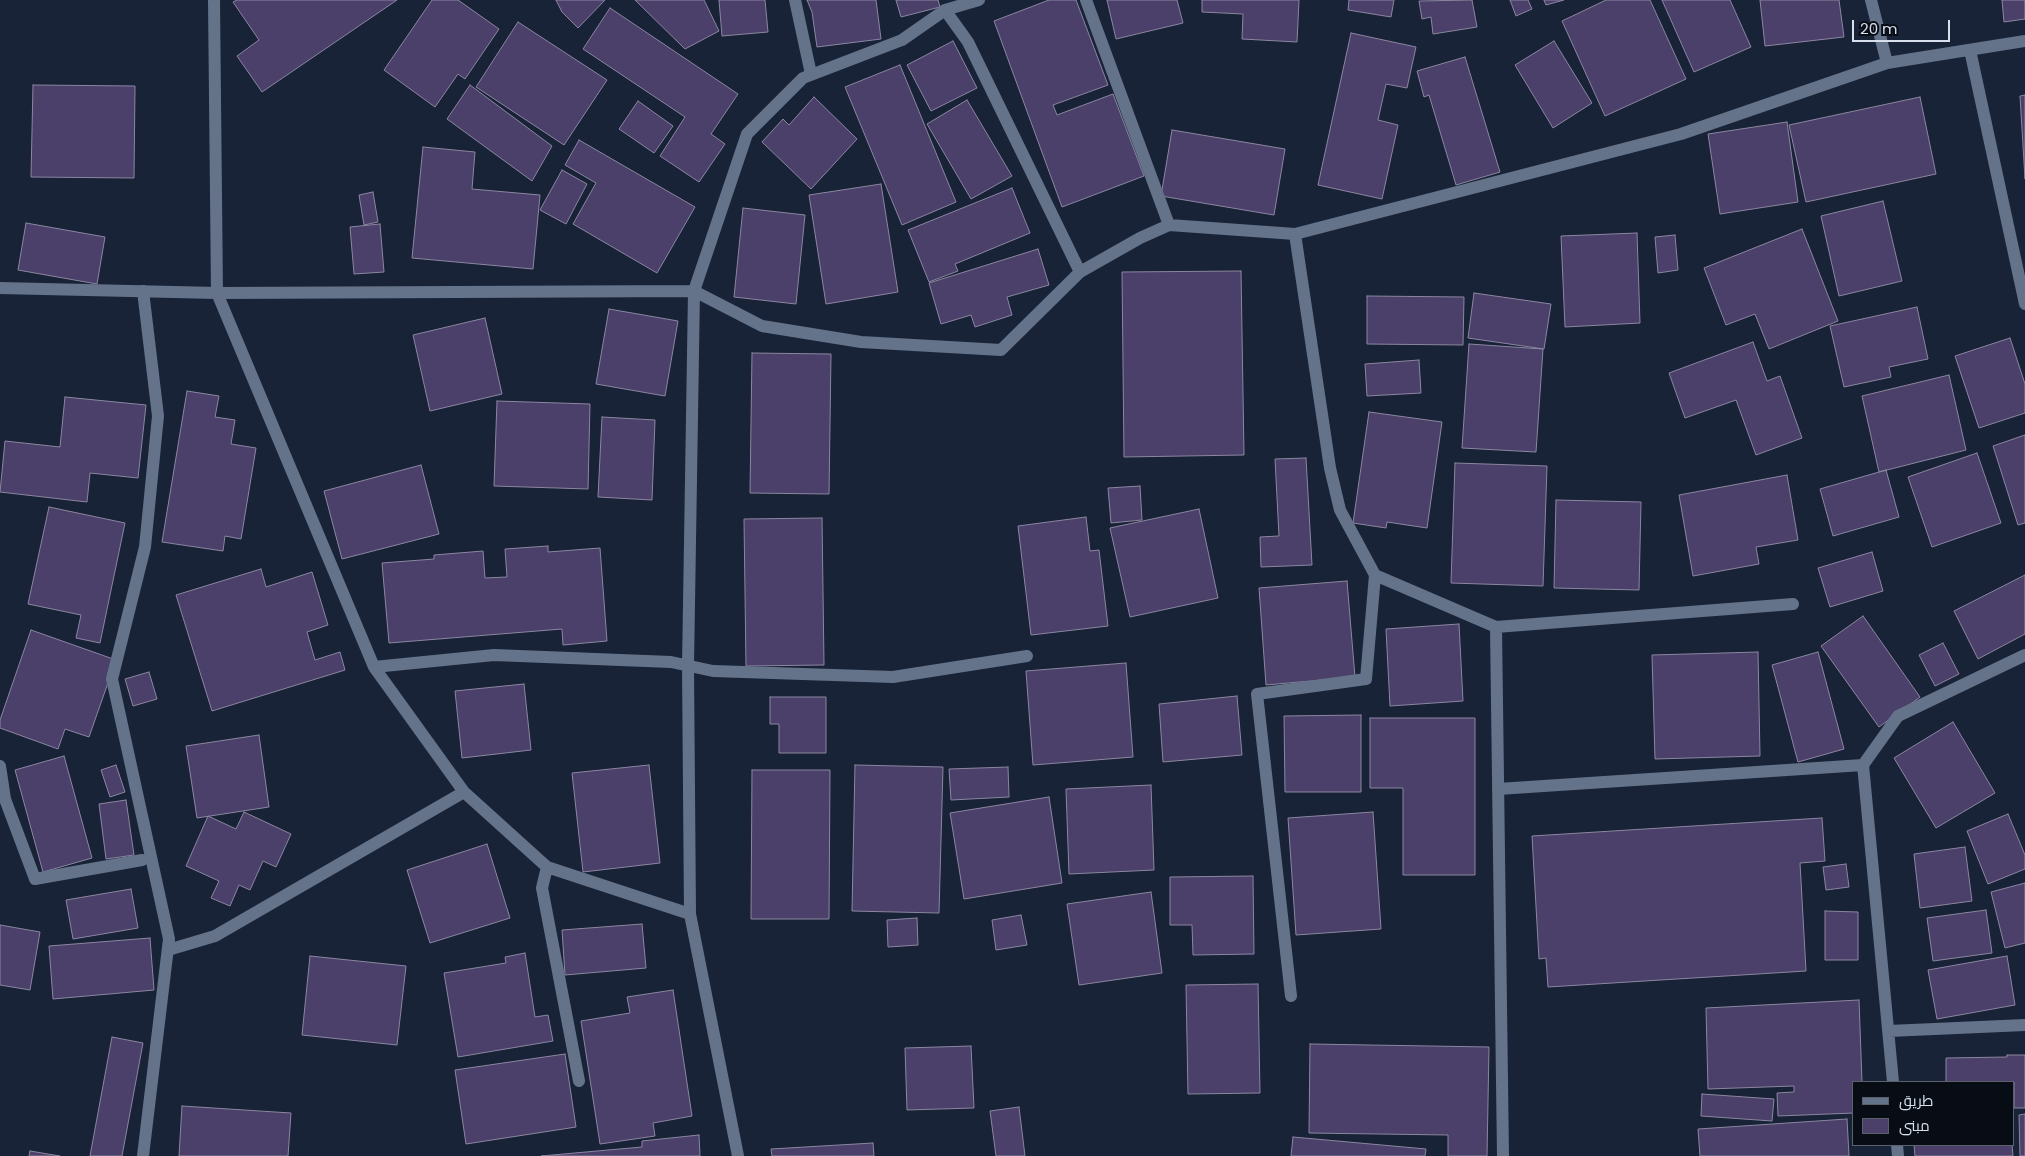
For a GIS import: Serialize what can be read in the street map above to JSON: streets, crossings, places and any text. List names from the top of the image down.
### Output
{
  "legend": ["طريق", "مبنى"],
  "scale_bar": "20 m"
}
